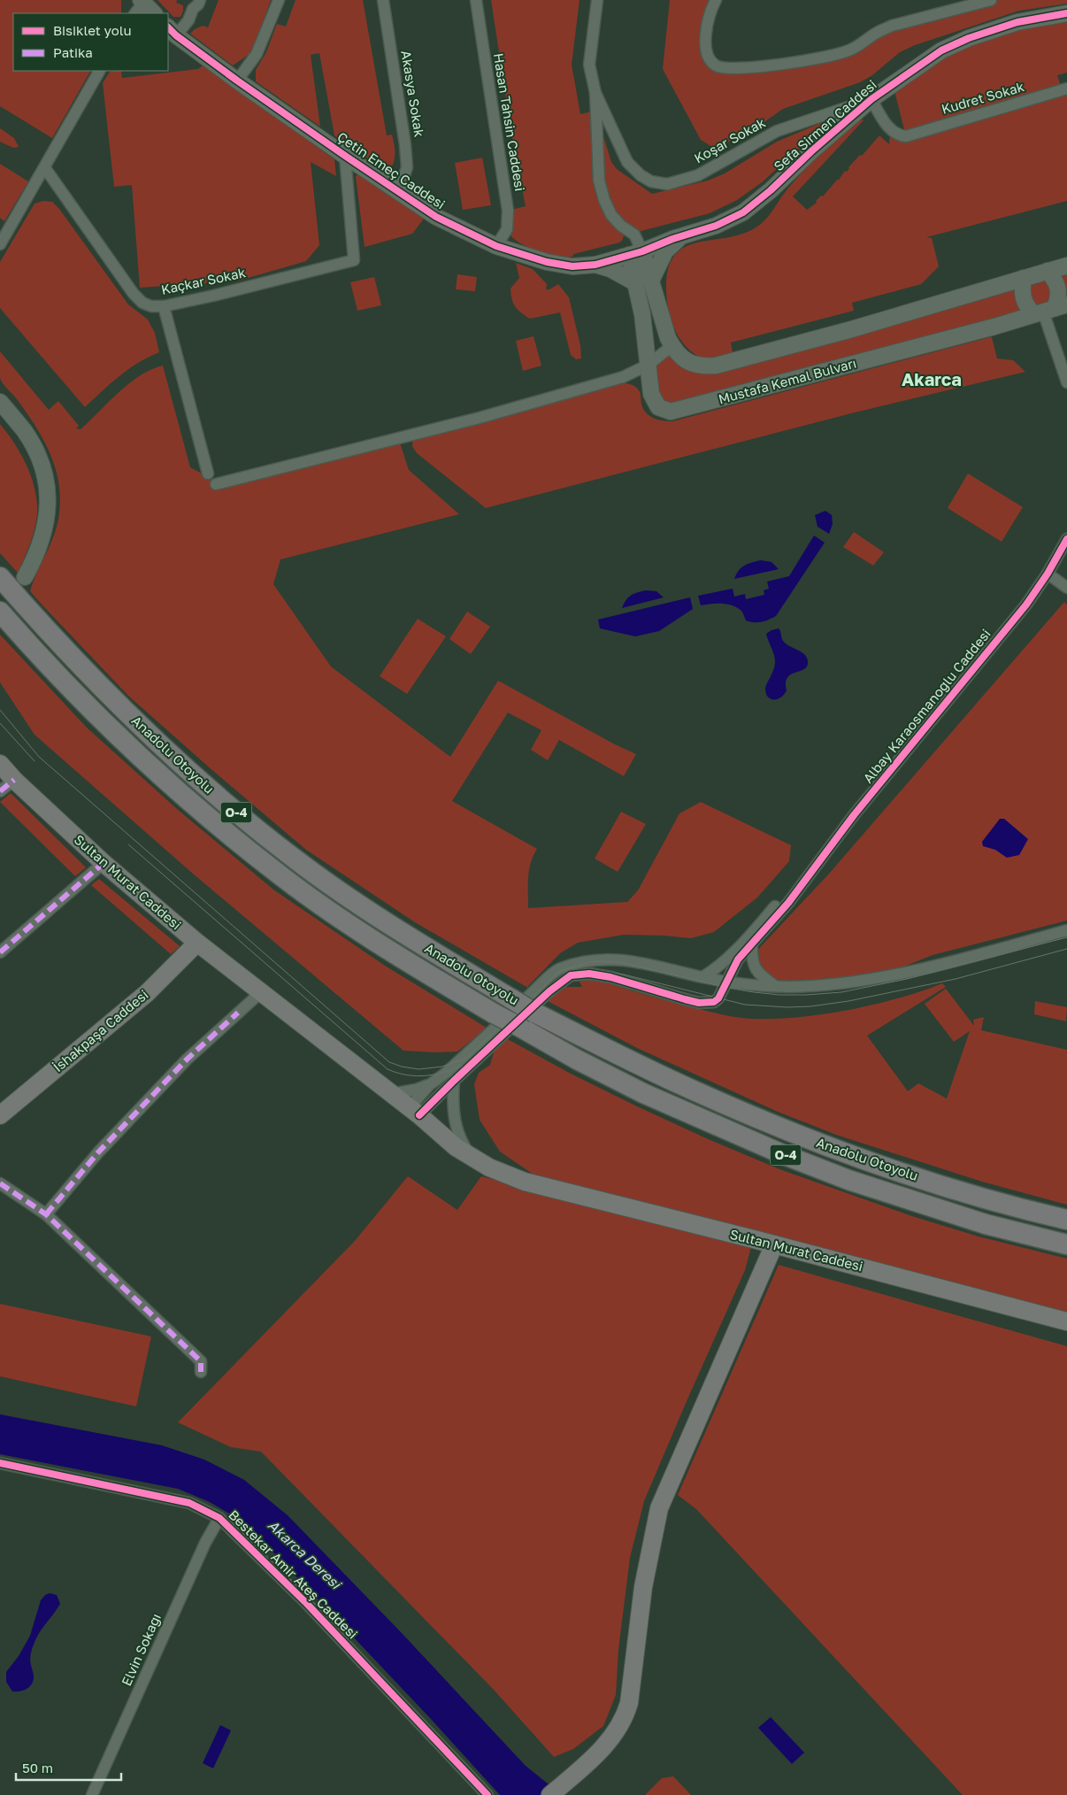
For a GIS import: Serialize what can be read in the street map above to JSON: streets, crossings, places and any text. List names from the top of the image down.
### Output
{
  "streets": {
    "highway": ["Anadolu Otoyolu", "O-4"],
    "main road": ["Sultan Murat Caddesi", "İshakpaşa Caddesi"],
    "street": [
      "Akasya Sokak",
      "Kudret Sokak",
      "Hasan Tahsin Caddesi",
      "Sefa Sirmen Caddesi",
      "Koşar Sokak",
      "Çetin Emeç Caddesi",
      "Kaçkar Sokak",
      "Mustafa Kemal Bulvarı",
      "Albay Karaosmanoğlu Caddesi",
      "Bestekar Amir Ateş Caddesi",
      "Elvin Sokağı"
    ]
  },
  "crossings": [
    ["Akasya Sokak", "Çetin Emeç Caddesi"],
    ["Kudret Sokak", "Sefa Sirmen Caddesi"],
    ["Kudret Sokak", "Koşar Sokak"],
    ["Hasan Tahsin Caddesi", "Çetin Emeç Caddesi"],
    ["Sefa Sirmen Caddesi", "Koşar Sokak"],
    ["Sefa Sirmen Caddesi", "Çetin Emeç Caddesi"],
    ["Sefa Sirmen Caddesi", "Mustafa Kemal Bulvarı"],
    ["Koşar Sokak", "Çetin Emeç Caddesi"],
    ["Koşar Sokak", "Mustafa Kemal Bulvarı"],
    ["Çetin Emeç Caddesi", "Kaçkar Sokak"],
    ["Çetin Emeç Caddesi", "Mustafa Kemal Bulvarı"],
    ["Sultan Murat Caddesi", "İshakpaşa Caddesi"],
    ["Bestekar Amir Ateş Caddesi", "Elvin Sokağı"]
  ],
  "districts": ["Akarca"],
  "water": ["Akarca Deresi"],
  "legend": ["Bisiklet yolu", "Patika"],
  "scale_bar": "50 m"
}
